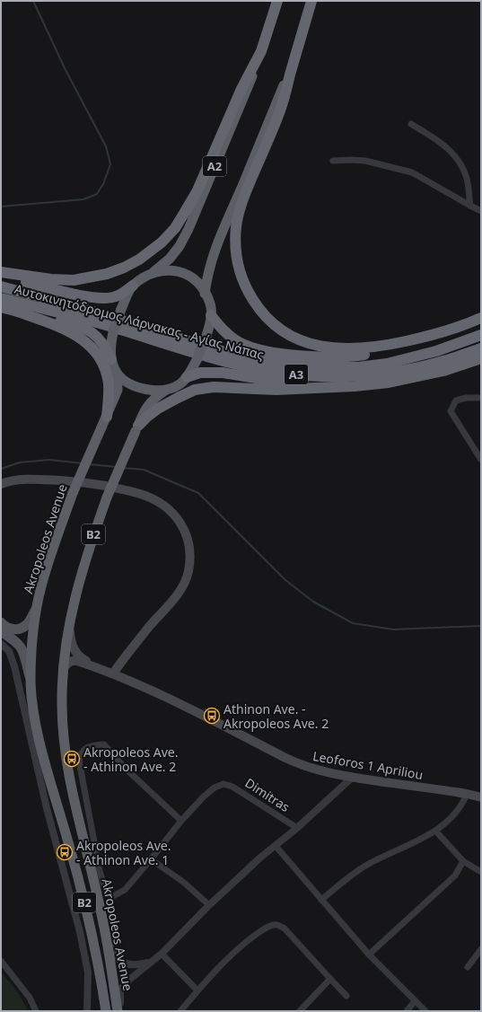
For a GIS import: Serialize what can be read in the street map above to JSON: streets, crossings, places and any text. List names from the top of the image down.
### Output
{
  "streets": {
    "highway": [
      "A2",
      "Αυτοκινητόδρομος Λάρνακας - Αγίας Νάπας",
      "A3",
      "B2",
      "Akropoleos Avenue"
    ],
    "main road": ["Leoforos 1 Apriliou"],
    "street": ["Dimitras"]
  },
  "crossings": [
    ["A2", "B2"],
    ["B2", "Akropoleos Avenue"],
    ["Akropoleos Avenue", "Leoforos 1 Apriliou"]
  ],
  "places": {
    "bus stop": ["Athinon Ave. - Akropoleos Ave. 2", "Akropoleos Ave. - Athinon Ave. 2", "Akropoleos Ave. - Athinon Ave. 1"]
  }
}
